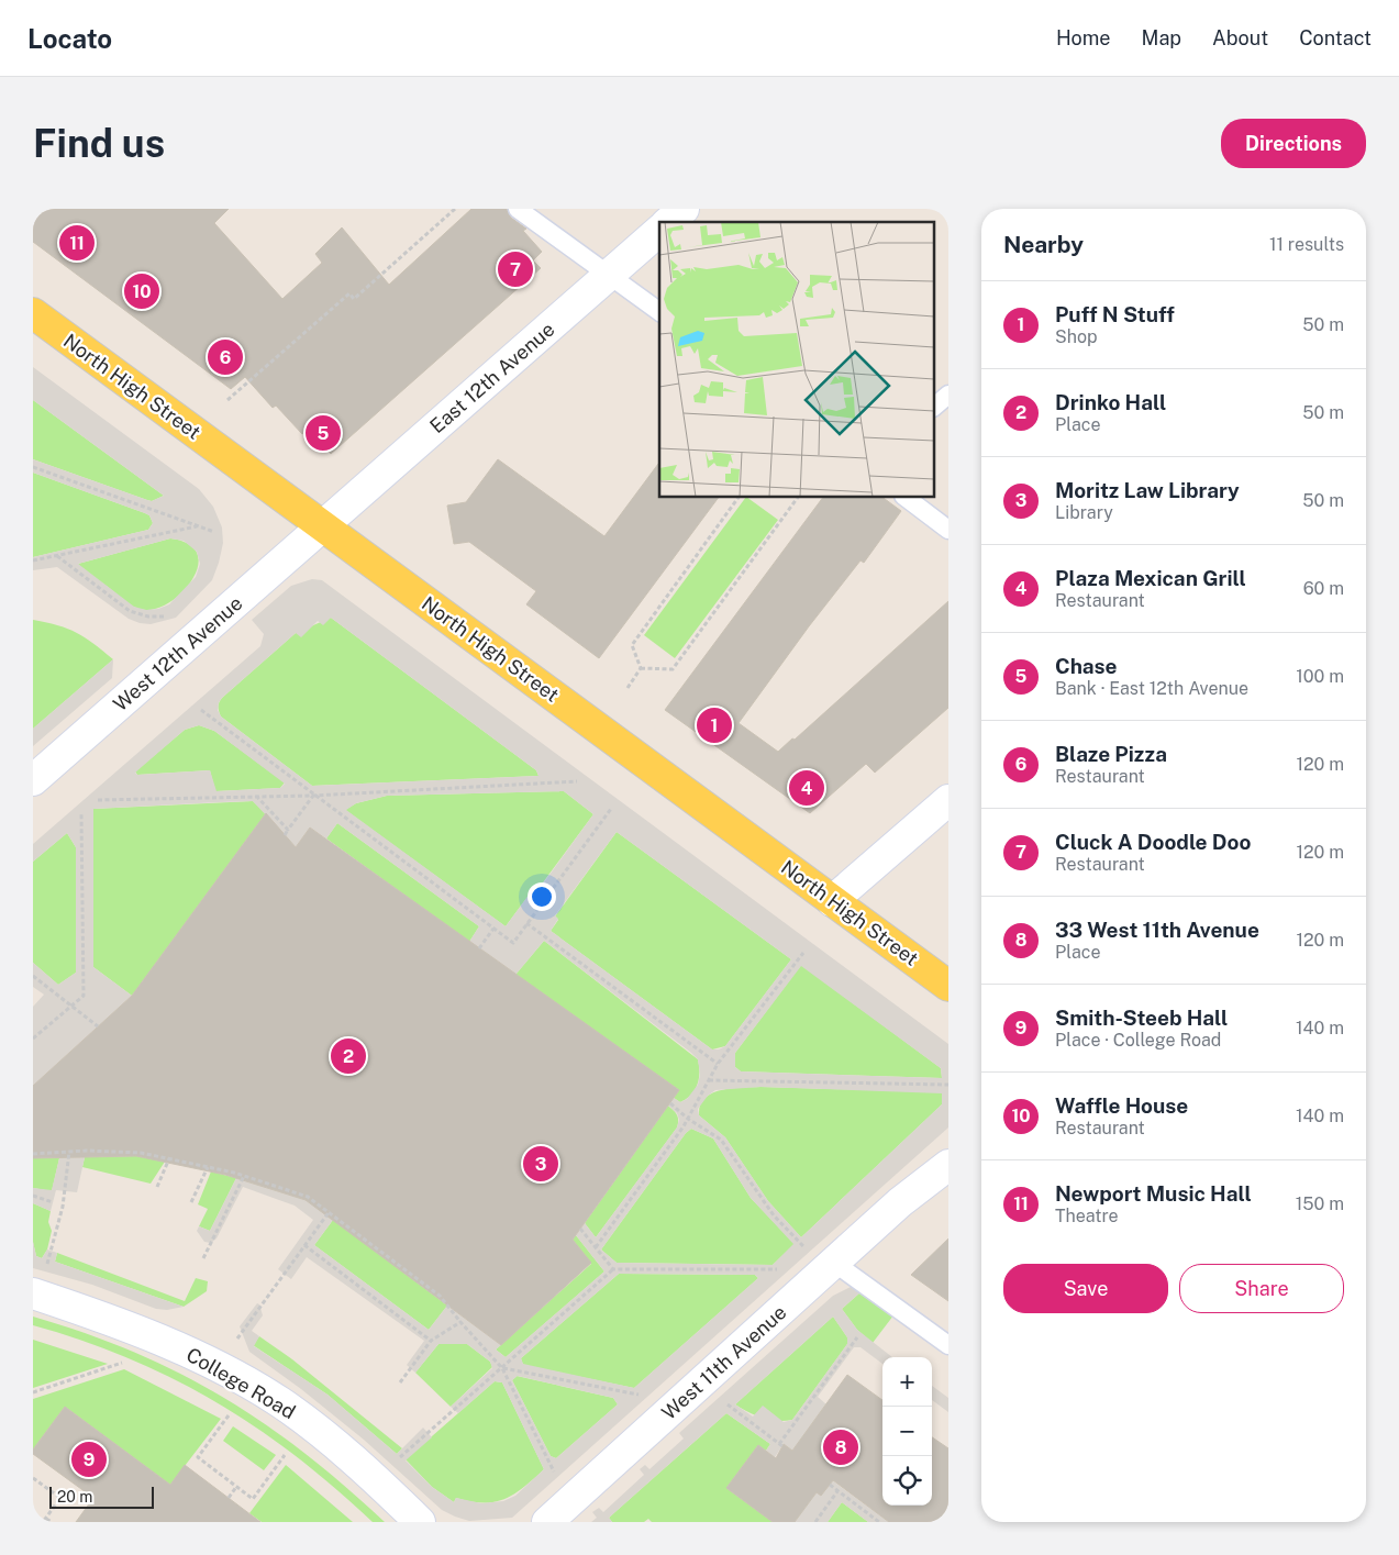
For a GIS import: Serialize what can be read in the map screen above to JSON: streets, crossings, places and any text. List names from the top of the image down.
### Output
{
  "streets": {
    "main road": ["North High Street"],
    "street": [
      "East 12th Avenue",
      "West 12th Avenue",
      "West 11th Avenue",
      "College Road"
    ]
  },
  "crossings": [
    ["East 12th Avenue", "North High Street"],
    ["East 12th Avenue", "West 12th Avenue"],
    ["North High Street", "West 12th Avenue"]
  ],
  "scale_bar": "20 m",
  "page": {
    "header": "Locato",
    "nav": [
      "Home",
      "Map",
      "About",
      "Contact"
    ],
    "buttons": [
      "Directions",
      ["Save", "Share"]
    ],
    "title": "Find us",
    "heading": ["Nearby", "11 results"],
    "pins": [
      "11",
      "7",
      "10",
      "6",
      "5",
      "1",
      "4",
      "2",
      "3",
      "8",
      "9"
    ],
    "list": [
      {
        "mark": "1",
        "name": "Puff N Stuff",
        "note": "Shop",
        "value": "50 m"
      },
      {
        "mark": "2",
        "name": "Drinko Hall",
        "note": "Place",
        "value": "50 m"
      },
      {
        "mark": "3",
        "name": "Moritz Law Library",
        "note": "Library",
        "value": "50 m"
      },
      {
        "mark": "4",
        "name": "Plaza Mexican Grill",
        "note": "Restaurant",
        "value": "60 m"
      },
      {
        "mark": "5",
        "name": "Chase",
        "note": "Bank · East 12th Avenue",
        "value": "100 m"
      },
      {
        "mark": "6",
        "name": "Blaze Pizza",
        "note": "Restaurant",
        "value": "120 m"
      },
      {
        "mark": "7",
        "name": "Cluck A Doodle Doo",
        "note": "Restaurant",
        "value": "120 m"
      },
      {
        "mark": "8",
        "name": "33 West 11th Avenue",
        "note": "Place",
        "value": "120 m"
      },
      {
        "mark": "9",
        "name": "Smith-Steeb Hall",
        "note": "Place · College Road",
        "value": "140 m"
      },
      {
        "mark": "10",
        "name": "Waffle House",
        "note": "Restaurant",
        "value": "140 m"
      },
      {
        "mark": "11",
        "name": "Newport Music Hall",
        "note": "Theatre",
        "value": "150 m"
      }
    ],
    "map_buttons": ["+", "−"],
    "scale": "20 m"
  }
}
